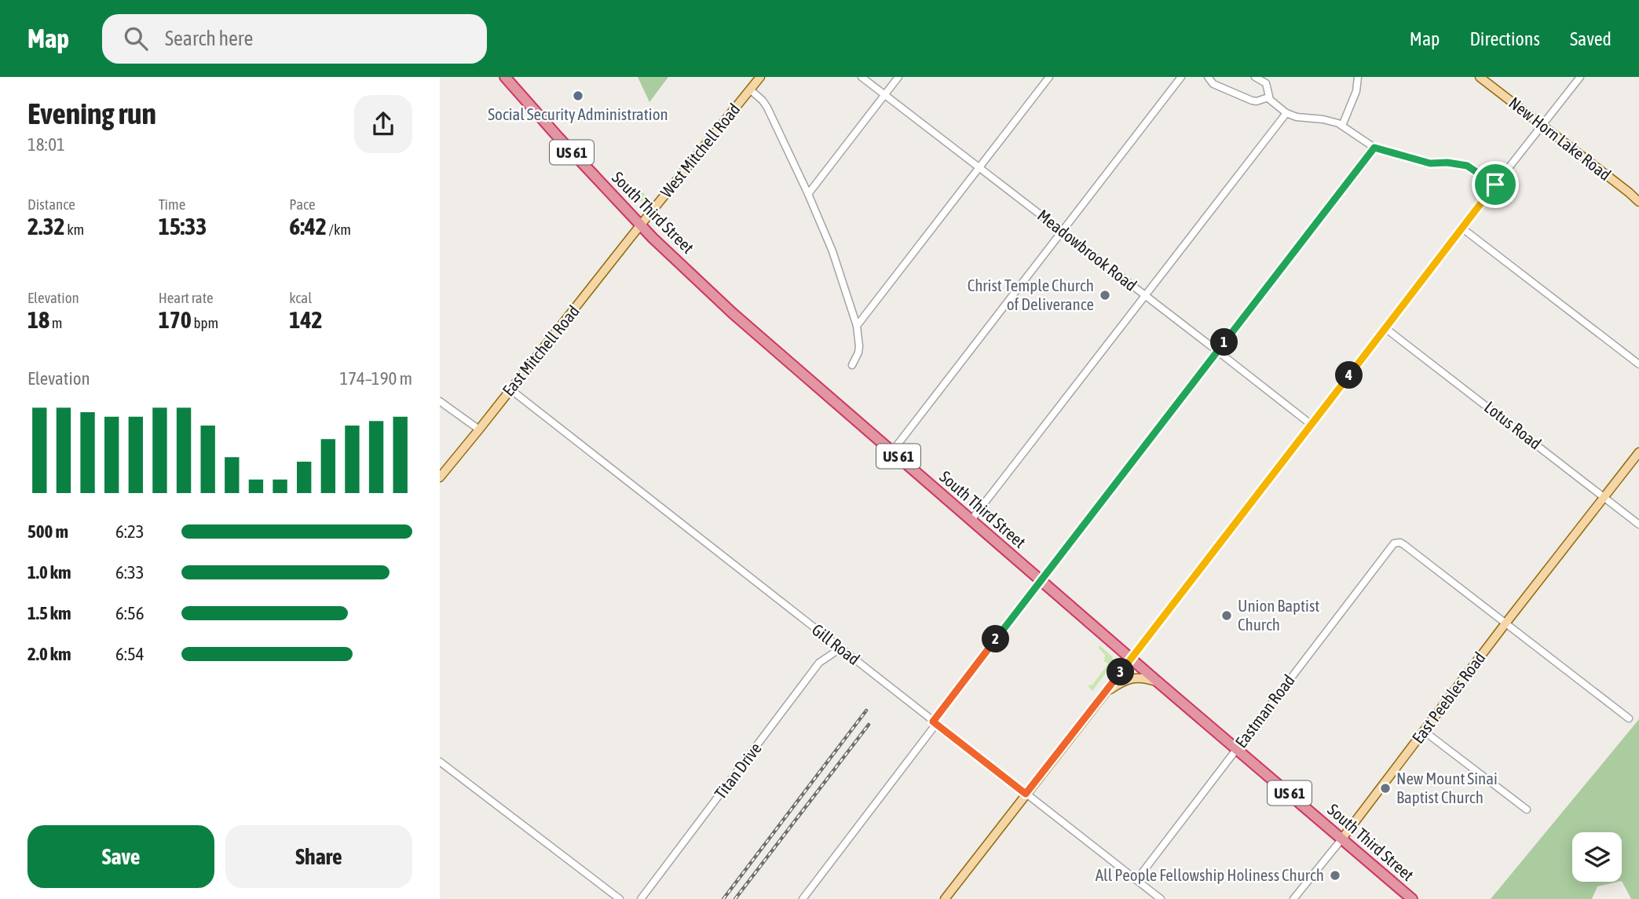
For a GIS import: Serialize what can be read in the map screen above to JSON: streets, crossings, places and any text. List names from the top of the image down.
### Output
{
  "streets": {
    "highway": ["US 61", "South Third Street"],
    "main road": [
      "New Horn Lake Road",
      "West Mitchell Road",
      "East Mitchell Road",
      "East Peebles Road"
    ],
    "street": [
      "Meadowbrook Road",
      "Lotus Road",
      "Gill Road",
      "Eastman Road",
      "Titan Drive"
    ]
  },
  "crossings": [
    ["West Mitchell Road", "South Third Street"],
    ["West Mitchell Road", "East Mitchell Road"],
    ["South Third Street", "East Mitchell Road"],
    ["South Third Street", "East Peebles Road"],
    ["South Third Street", "Eastman Road"],
    ["East Mitchell Road", "Gill Road"],
    ["Lotus Road", "East Peebles Road"],
    ["Gill Road", "Eastman Road"],
    ["Gill Road", "Titan Drive"],
    ["East Peebles Road", "Eastman Road"]
  ],
  "places": [
    "Social Security Administration",
    "Christ Temple Church of Deliverance",
    "Union Baptist Church",
    "New Mount Sinai Baptist Church",
    "All People Fellowship Holiness Church"
  ],
  "page": {
    "header": "Map",
    "search": "Search here",
    "nav": ["Map", "Directions", "Saved"],
    "heading": ["Evening run", "18:01"],
    "stats": [
      ["Distance", "2.32 km"],
      ["Time", "15:33"],
      ["Pace", "6:42 /km"],
      ["Elevation", "18 m"],
      ["Heart rate", "170 bpm"],
      ["kcal", "142"]
    ],
    "pins": [
      "1",
      "4",
      "2",
      "3"
    ],
    "chart": ["Elevation", "174–190 m"],
    "list": [
      {
        "name": "500 m",
        "note": "6:23"
      },
      {
        "name": "1.0 km",
        "note": "6:33"
      },
      {
        "name": "1.5 km",
        "note": "6:56"
      },
      {
        "name": "2.0 km",
        "note": "6:54"
      }
    ],
    "buttons": ["Save", "Share"]
  }
}
